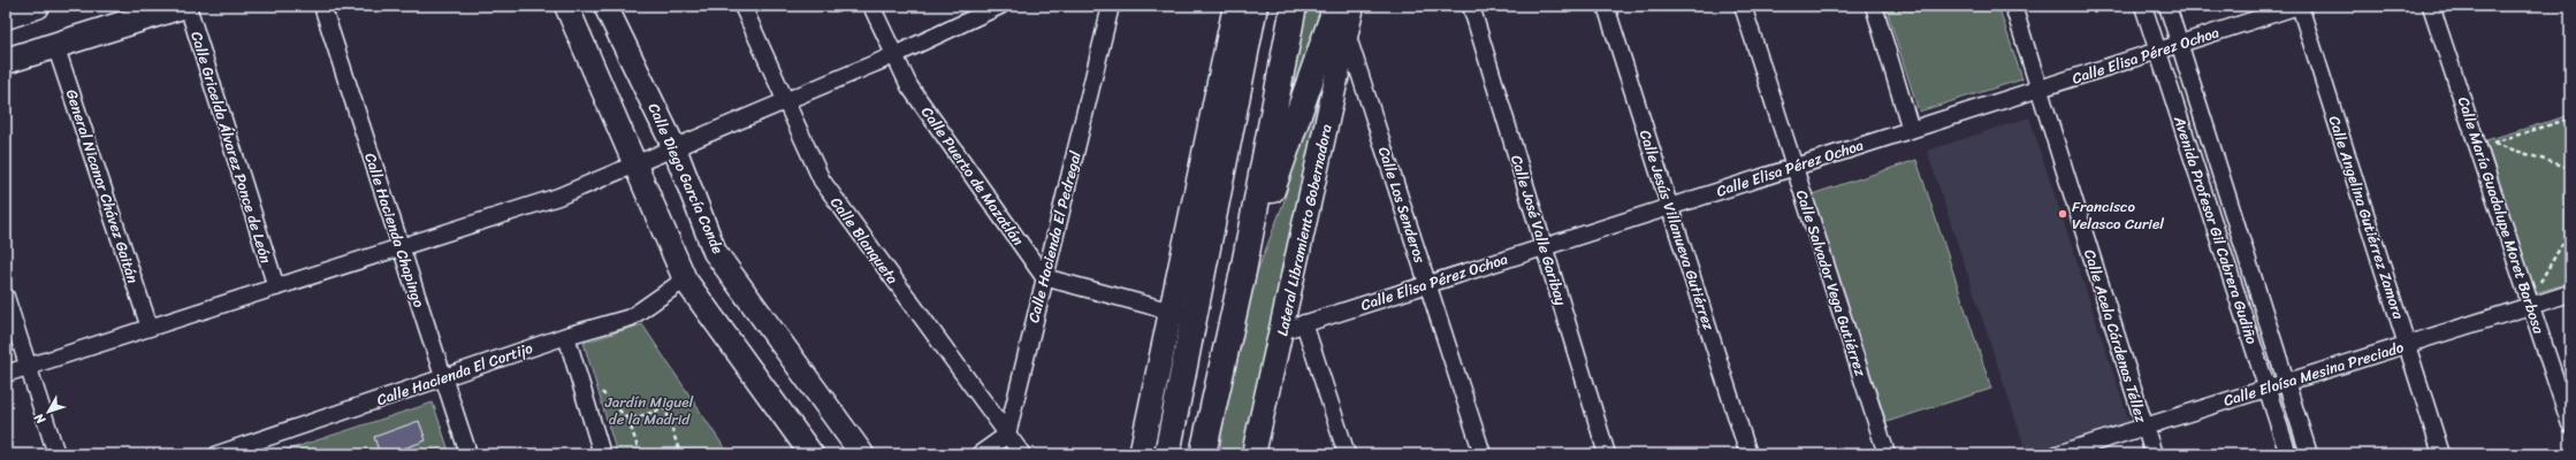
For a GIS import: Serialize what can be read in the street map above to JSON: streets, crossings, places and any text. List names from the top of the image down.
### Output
{
  "streets": {
    "street": [
      "Calle Elisa Pérez Ochoa",
      "Calle Gricelda Álvarez Ponce de León",
      "Calle Puerto de Mazatlán",
      "Calle Diego García Conde",
      "General Nicanor Chávez Gaitán",
      "Calle Los Senderos",
      "Calle María Guadalupe Moret Barbosa",
      "Calle Angelina Gutiérrez Zamora",
      "Calle Hacienda Chapingo",
      "Lateral Libramiento Gobernadora",
      "Calle José Valle Garibay",
      "Calle Jesús Villanueva Gutiérrez",
      "Avenida Profesor Gil Cabrera Gudiño",
      "Calle Hacienda El Pedregal",
      "Calle Blanqueta",
      "Calle Salvador Vega Gutiérrez",
      "Calle Acela Cárdenas Téllez",
      "Calle Hacienda El Cortijo",
      "Calle Eloísa Mesina Preciado"
    ]
  },
  "crossings": [
    ["Calle Elisa Pérez Ochoa", "Calle Los Senderos"],
    ["Calle Elisa Pérez Ochoa", "Calle Angelina Gutiérrez Zamora"],
    ["Calle Elisa Pérez Ochoa", "Lateral Libramiento Gobernadora"],
    ["Calle Elisa Pérez Ochoa", "Calle José Valle Garibay"],
    ["Calle Elisa Pérez Ochoa", "Calle Jesús Villanueva Gutiérrez"],
    ["Calle Elisa Pérez Ochoa", "Avenida Profesor Gil Cabrera Gudiño"],
    ["Calle Elisa Pérez Ochoa", "Calle Salvador Vega Gutiérrez"],
    ["Calle Elisa Pérez Ochoa", "Calle Acela Cárdenas Téllez"],
    ["Calle Puerto de Mazatlán", "Calle Hacienda El Pedregal"],
    ["Calle Los Senderos", "Lateral Libramiento Gobernadora"],
    ["Calle María Guadalupe Moret Barbosa", "Calle Eloísa Mesina Preciado"],
    ["Calle Angelina Gutiérrez Zamora", "Calle Eloísa Mesina Preciado"],
    ["Calle Hacienda Chapingo", "Calle Hacienda El Cortijo"],
    ["Avenida Profesor Gil Cabrera Gudiño", "Calle Eloísa Mesina Preciado"],
    ["Calle Hacienda El Pedregal", "Calle Blanqueta"],
    ["Calle Acela Cárdenas Téllez", "Calle Eloísa Mesina Preciado"]
  ],
  "parks": ["Jardín Miguel de la Madrid"],
  "places": ["Francisco Velasco Curiel"],
  "north": "bottom left"
}
